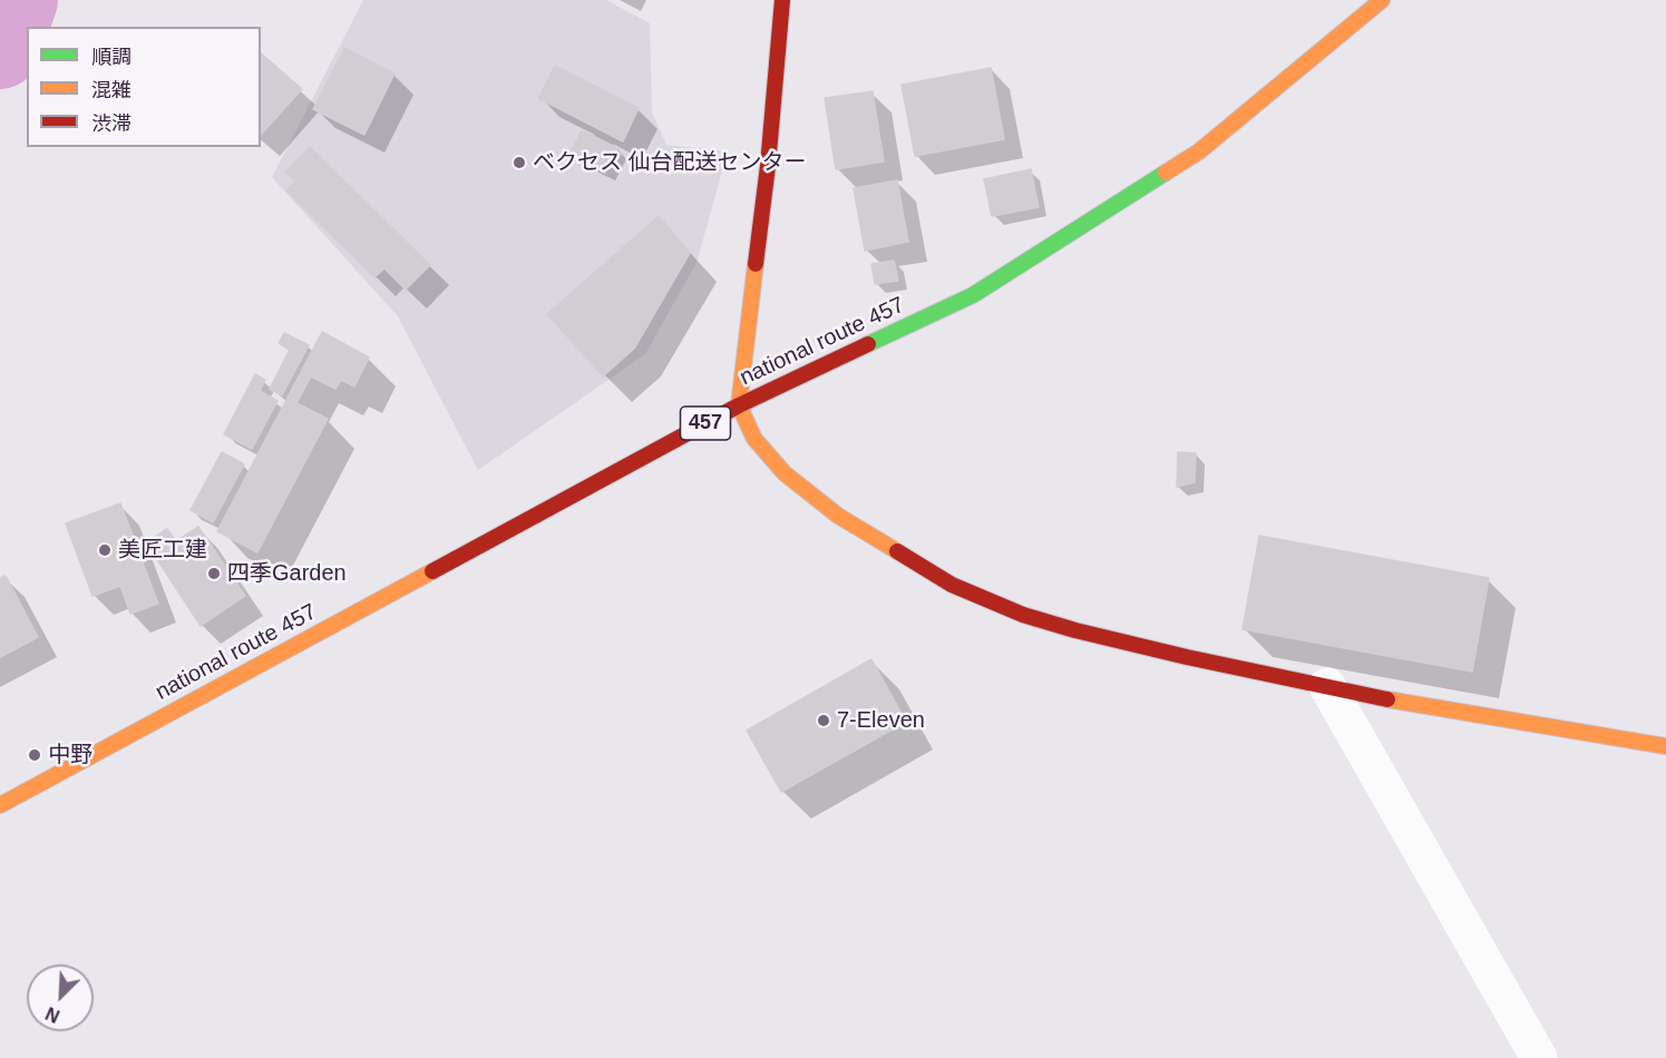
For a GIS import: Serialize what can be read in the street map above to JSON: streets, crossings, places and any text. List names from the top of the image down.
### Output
{
  "streets": {
    "main road": ["national route 457", "457"]
  },
  "places": [
    "ベクセス 仙台配送センター",
    "美匠工建",
    "四季Garden",
    "7-Eleven",
    "中野"
  ],
  "legend": ["順調", "混雑", "渋滞"],
  "north": "bottom left"
}
